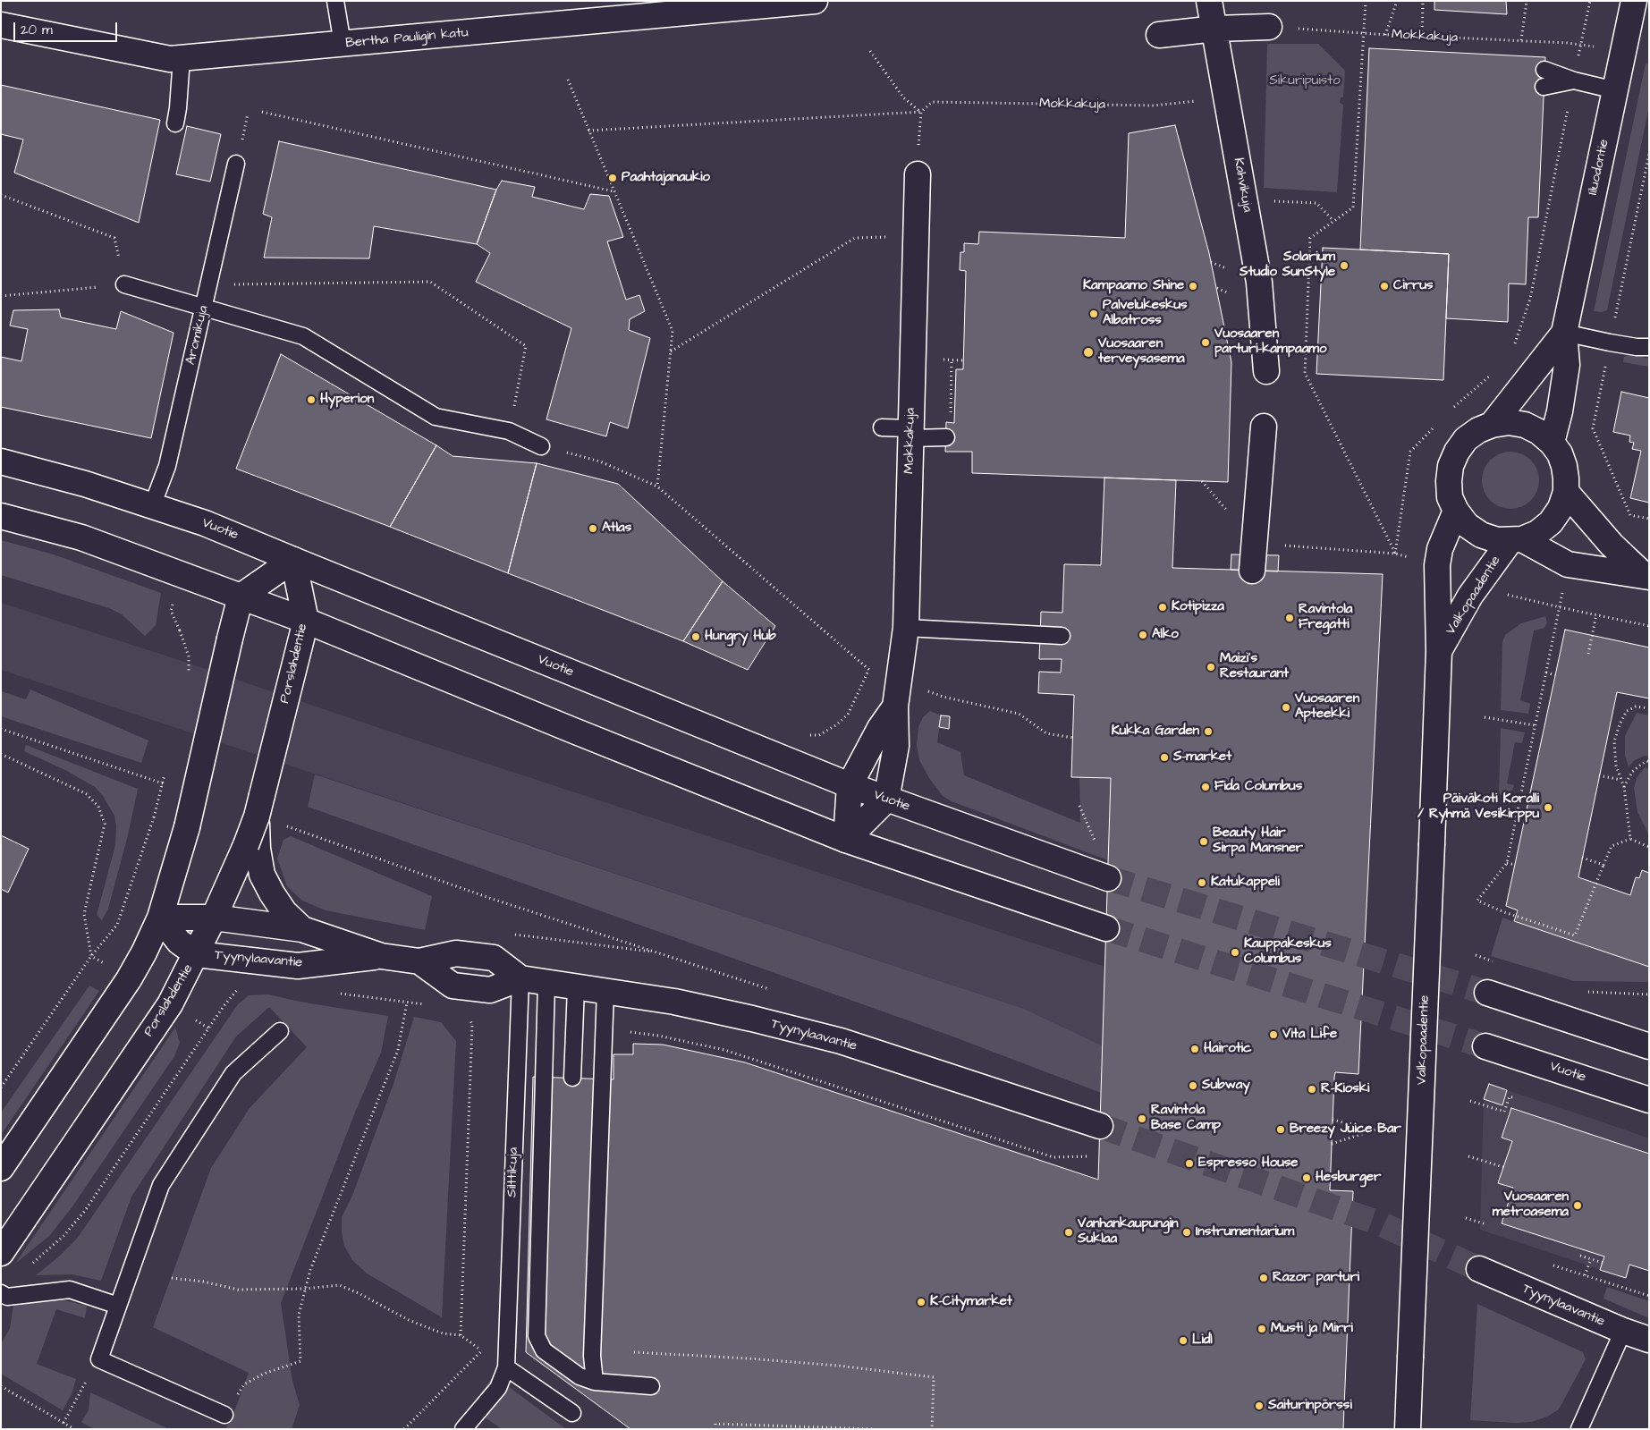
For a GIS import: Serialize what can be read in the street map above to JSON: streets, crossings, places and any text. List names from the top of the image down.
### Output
{
  "streets": {
    "street": [
      "Mokkakuja",
      "Bertha Pauligin katu",
      "Iiluodontie",
      "Kahvikuja",
      "Vuotie",
      "Valkopaadentie",
      "Porslahdentie",
      "Tyynylaavantie"
    ],
    "lane": ["Aromikuja", "Silttikuja"]
  },
  "crossings": [
    ["Mokkakuja", "Kahvikuja"],
    ["Mokkakuja", "Vuotie"],
    ["Iiluodontie", "Valkopaadentie"],
    ["Aromikuja", "Vuotie"],
    ["Vuotie", "Porslahdentie"],
    ["Porslahdentie", "Tyynylaavantie"],
    ["Tyynylaavantie", "Silttikuja"]
  ],
  "parks": ["Sikuripuisto"],
  "places": [
    "Paahtajanaukio",
    "Solarium Studio SunStyle",
    "Kampaamo Shine",
    "Cirrus",
    "Palvelukeskus Albatross",
    "Vuosaaren parturi-kampaamo",
    "Vuosaaren terveysasema",
    "Hyperion",
    "Atlas",
    "Kotipizza",
    "Ravintola Fregatti",
    "Alko",
    "Hungry Hub",
    "Maizi's Restaurant",
    "Vuosaaren Apteekki",
    "Kukka Garden",
    "S-market",
    "Fida Columbus",
    "Päiväkoti Koralli / Ryhmä Vesikirppu",
    "Beauty Hair Sirpa Mansner",
    "Katukappeli",
    "Kauppakeskus Columbus",
    "Vita Life",
    "Hairotic",
    "Subway",
    "R-Kioski",
    "Ravintola Base Camp",
    "Breezy Juice Bar",
    "Espresso House",
    "Hesburger",
    "Vuosaaren metroasema",
    "Vanhankaupungin Suklaa",
    "Instrumentarium",
    "Razor parturi",
    "K-Citymarket",
    "Musti ja Mirri",
    "Lidl",
    "Saiturinpörssi"
  ],
  "scale_bar": "20 m"
}
